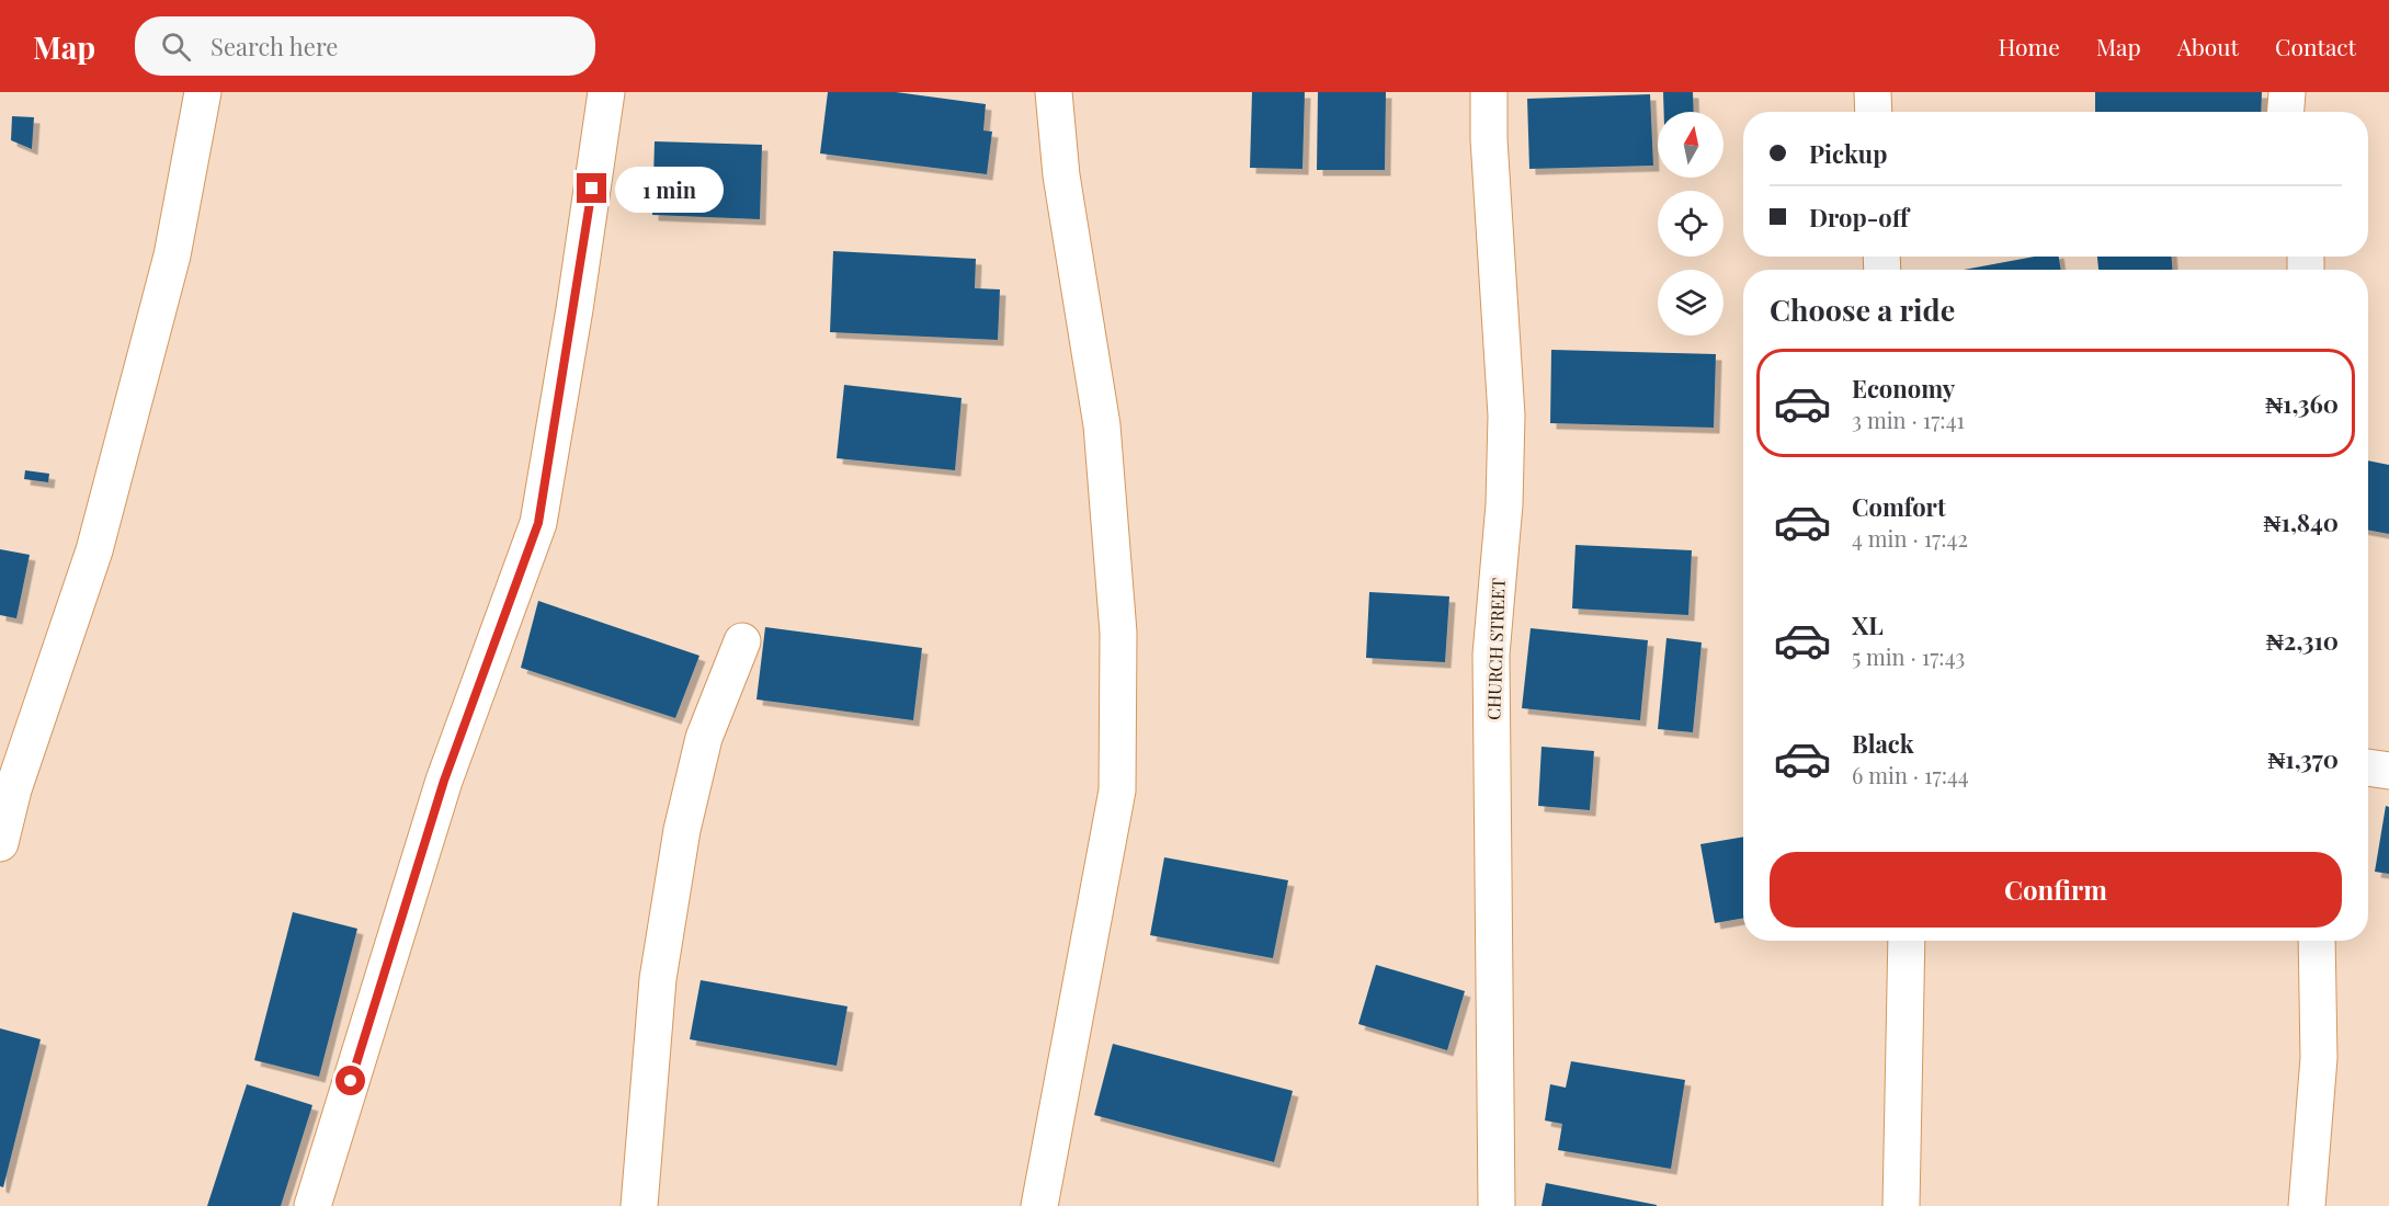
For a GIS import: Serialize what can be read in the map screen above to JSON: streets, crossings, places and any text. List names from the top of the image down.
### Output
{
  "streets": {
    "street": ["CHURCH STREET"]
  },
  "north": "top",
  "page": {
    "header": "Map",
    "search": "Search here",
    "nav": [
      "Home",
      "Map",
      "About",
      "Contact"
    ],
    "banner": ["Pickup", "Drop-off"],
    "bubble": "1 min",
    "heading": "Choose a ride",
    "list": [
      {
        "name": "Economy",
        "note": "3 min · 17:41",
        "value": "₦1,360"
      },
      {
        "name": "Comfort",
        "note": "4 min · 17:42",
        "value": "₦1,840"
      },
      {
        "name": "XL",
        "note": "5 min · 17:43",
        "value": "₦2,310"
      },
      {
        "name": "Black",
        "note": "6 min · 17:44",
        "value": "₦1,370"
      }
    ],
    "buttons": "Confirm"
  }
}
